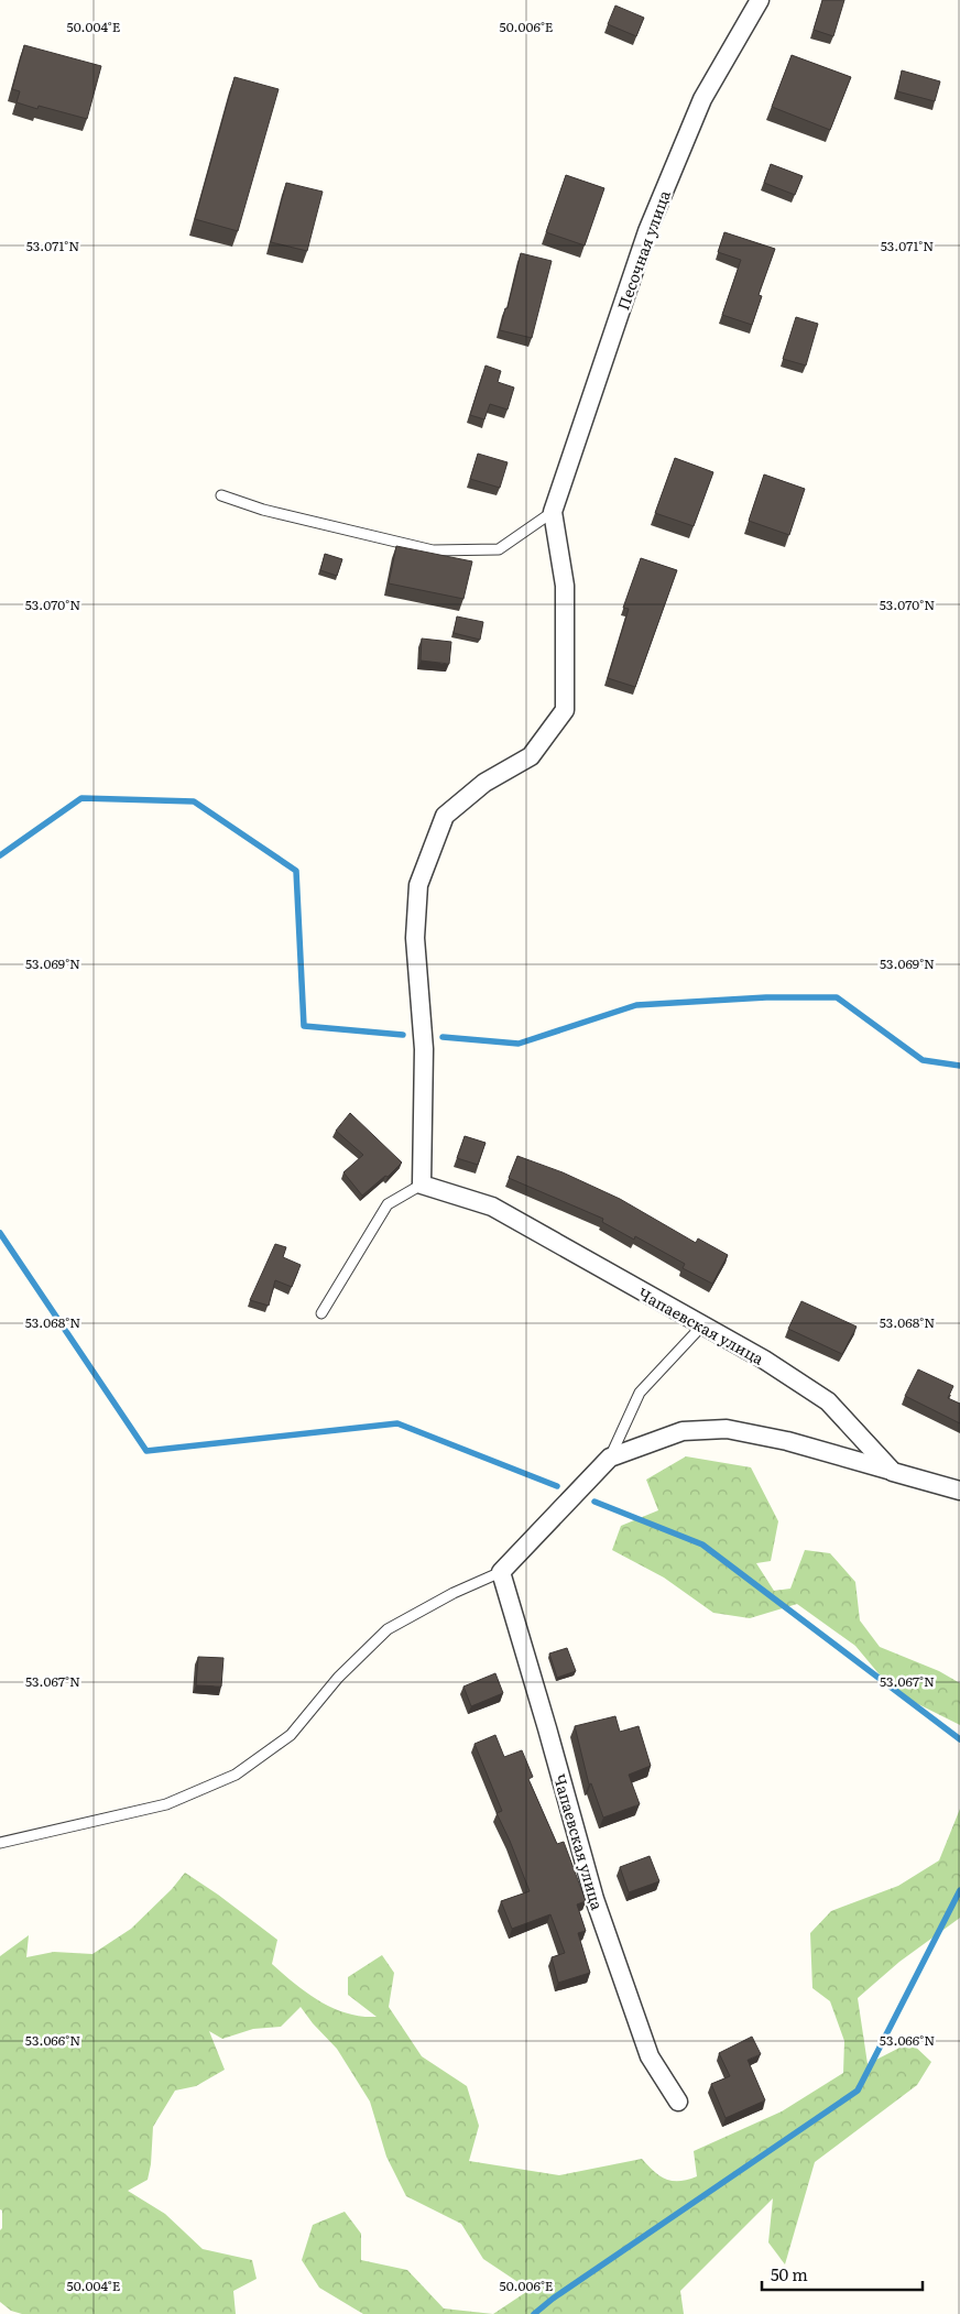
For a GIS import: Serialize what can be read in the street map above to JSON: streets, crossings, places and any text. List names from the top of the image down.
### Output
{
  "streets": {
    "street": ["Песочная улица", "Чапаевская улица"]
  },
  "scale_bar": "50 m",
  "coordinates": [
    "50.004°E",
    "50.006°E",
    "53.071°N",
    "53.070°N",
    "53.069°N",
    "53.068°N",
    "53.067°N",
    "53.066°N"
  ]
}
